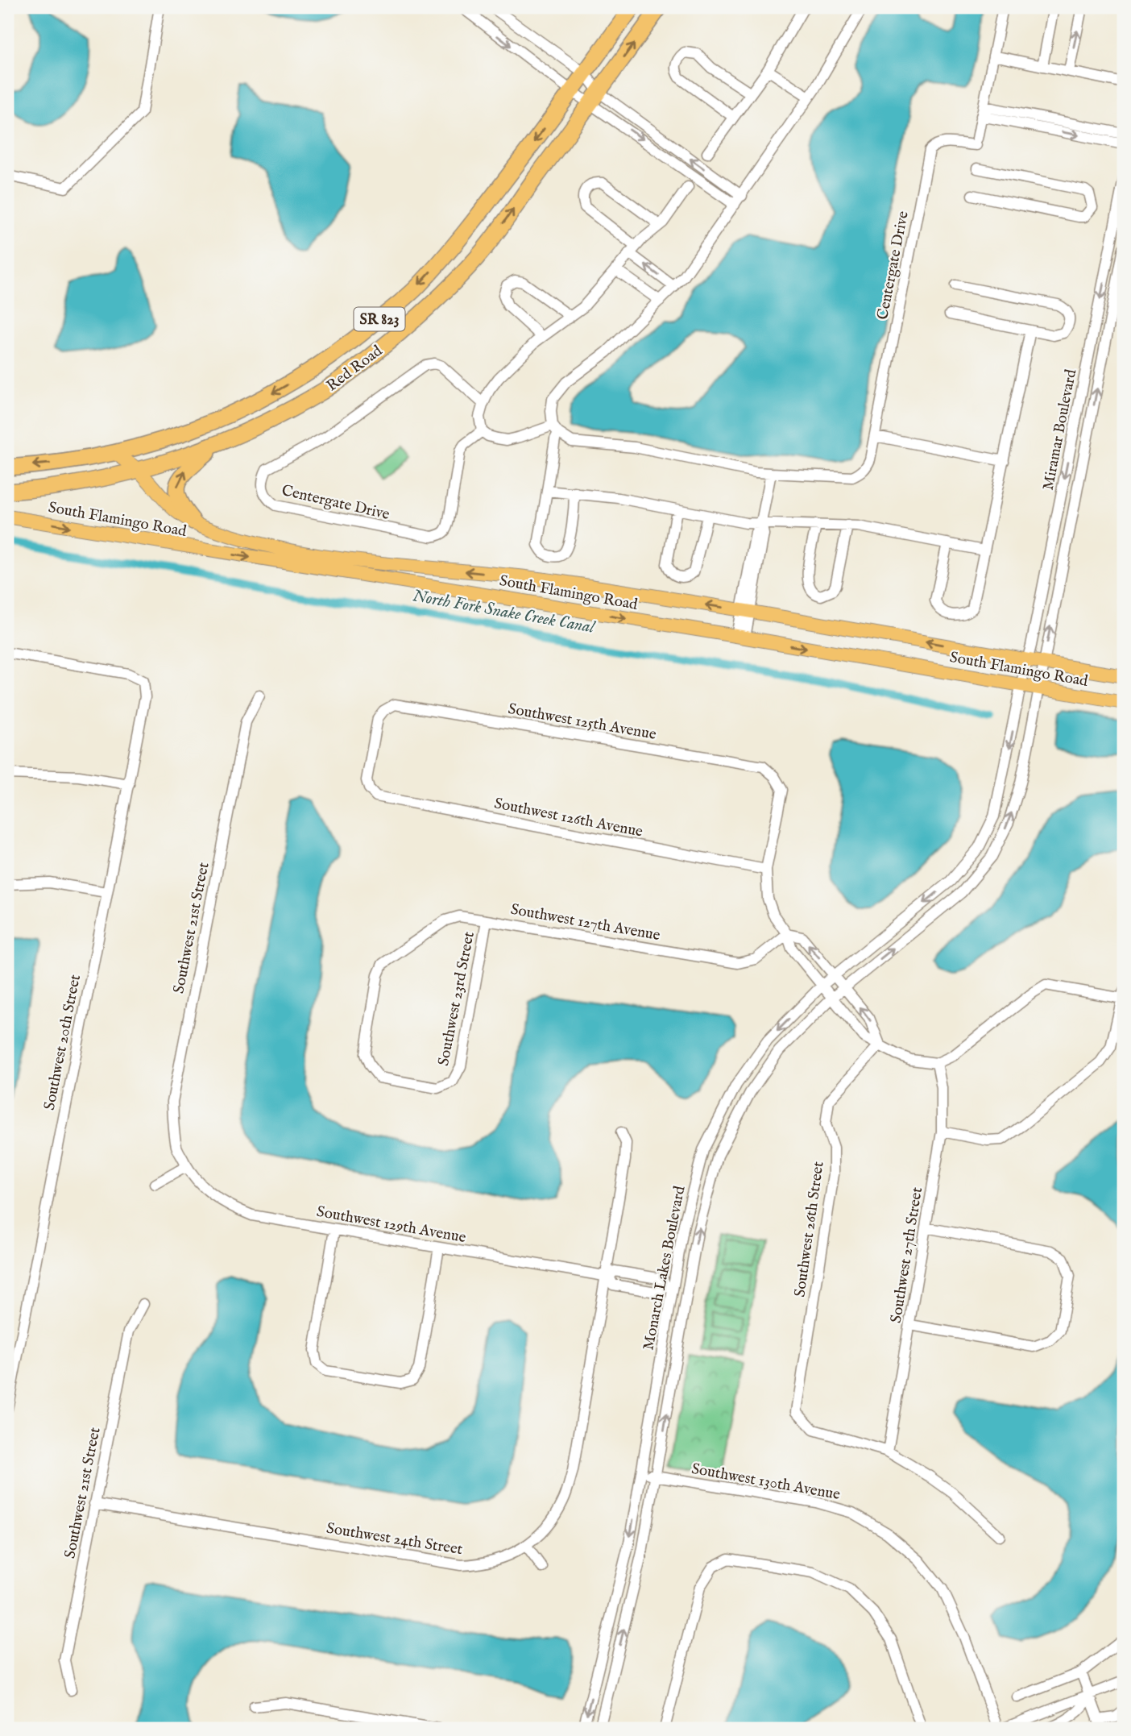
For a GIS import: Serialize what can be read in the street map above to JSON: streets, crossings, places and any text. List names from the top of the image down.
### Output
{
  "streets": {
    "highway": ["SR 823", "Red Road"],
    "main road": ["South Flamingo Road"],
    "street": [
      "Centergate Drive",
      "Miramar Boulevard",
      "Southwest 125th Avenue",
      "Southwest 126th Avenue",
      "Southwest 127th Avenue",
      "Southwest 21st Street",
      "Southwest 23rd Street",
      "Southwest 20th Street",
      "Southwest 129th Avenue",
      "Southwest 26th Street",
      "Southwest 27th Street",
      "Monarch Lakes Boulevard",
      "Southwest 130th Avenue",
      "Southwest 24th Street"
    ]
  },
  "crossings": [
    ["Red Road", "South Flamingo Road"],
    ["Miramar Boulevard", "South Flamingo Road"],
    ["Miramar Boulevard", "Monarch Lakes Boulevard"],
    ["South Flamingo Road", "Monarch Lakes Boulevard"],
    ["Southwest 125th Avenue", "Southwest 126th Avenue"],
    ["Southwest 127th Avenue", "Southwest 23rd Street"],
    ["Southwest 21st Street", "Southwest 129th Avenue"],
    ["Southwest 21st Street", "Southwest 24th Street"],
    ["Southwest 129th Avenue", "Monarch Lakes Boulevard"],
    ["Southwest 129th Avenue", "Southwest 24th Street"],
    ["Southwest 26th Street", "Southwest 27th Street"],
    ["Monarch Lakes Boulevard", "Southwest 130th Avenue"]
  ],
  "water": ["North Fork Snake Creek Canal"]
}
